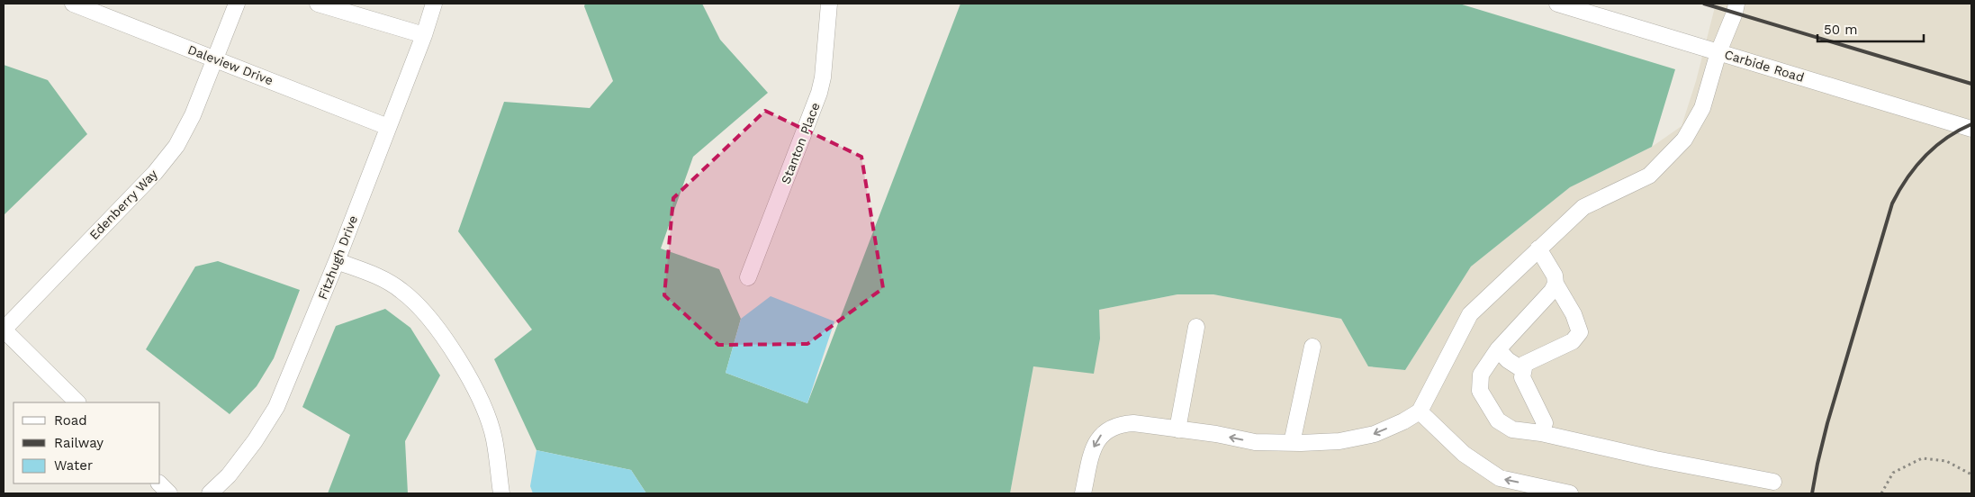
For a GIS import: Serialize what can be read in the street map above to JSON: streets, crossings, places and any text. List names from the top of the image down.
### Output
{
  "streets": {
    "street": [
      "Daleview Drive",
      "Carbide Road",
      "Stanton Place",
      "Edenberry Way",
      "Fitzhugh Drive"
    ]
  },
  "crossings": [
    ["Daleview Drive", "Edenberry Way"],
    ["Daleview Drive", "Fitzhugh Drive"]
  ],
  "legend": ["Road", "Railway", "Water"],
  "scale_bar": "50 m"
}
